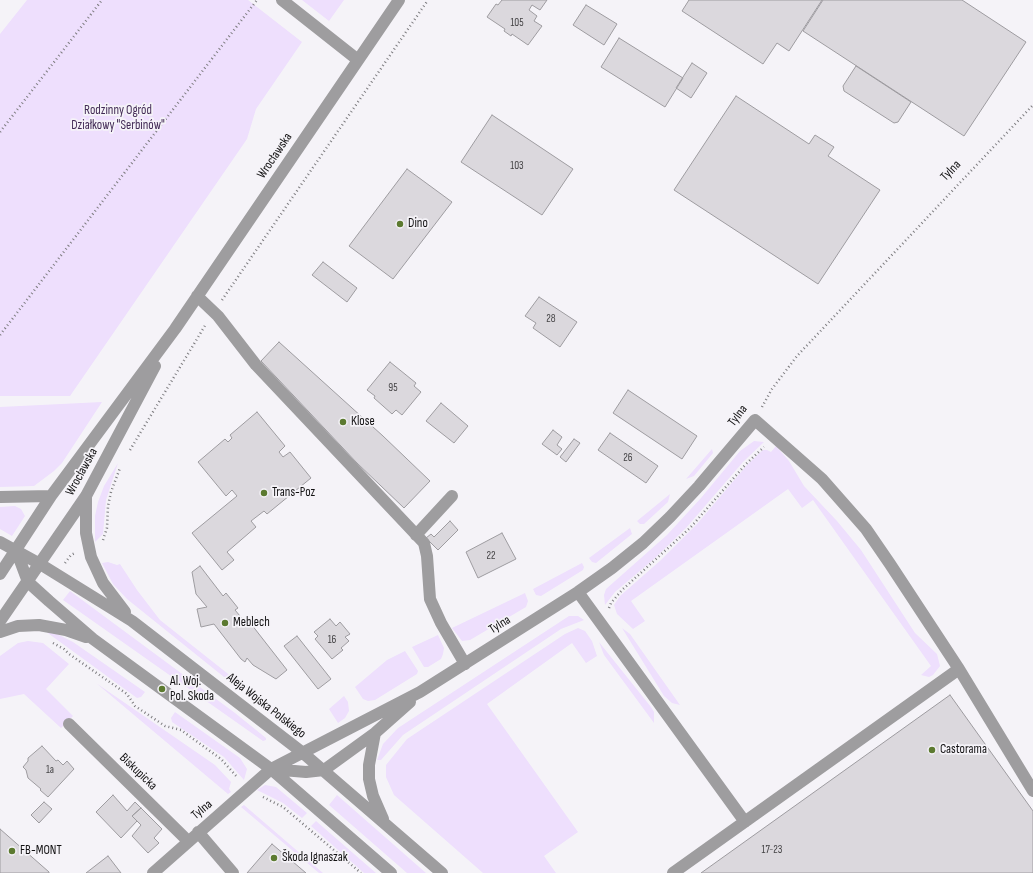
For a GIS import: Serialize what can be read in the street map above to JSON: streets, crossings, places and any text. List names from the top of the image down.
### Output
{
  "streets": {
    "street": [
      "Wrocławska",
      "Tylna",
      "Aleja Wojska Polskiego",
      "Biskupicka"
    ]
  },
  "crossings": [
    ["Wrocławska", "Aleja Wojska Polskiego"],
    ["Tylna", "Aleja Wojska Polskiego"],
    ["Tylna", "Biskupicka"]
  ],
  "parks": ["Rodzinny Ogród Działkowy \"Serbinów\""],
  "places": [
    "Dino",
    "Klose",
    "Trans-Poz",
    "Meblech",
    "Al. Woj. Pol. Skoda",
    "Castorama",
    "FB-MONT",
    "Škoda Ignaszak"
  ],
  "house_numbers": [
    "105",
    "103",
    "28",
    "95",
    "26",
    "22",
    "16",
    "1a",
    "17-23"
  ]
}
